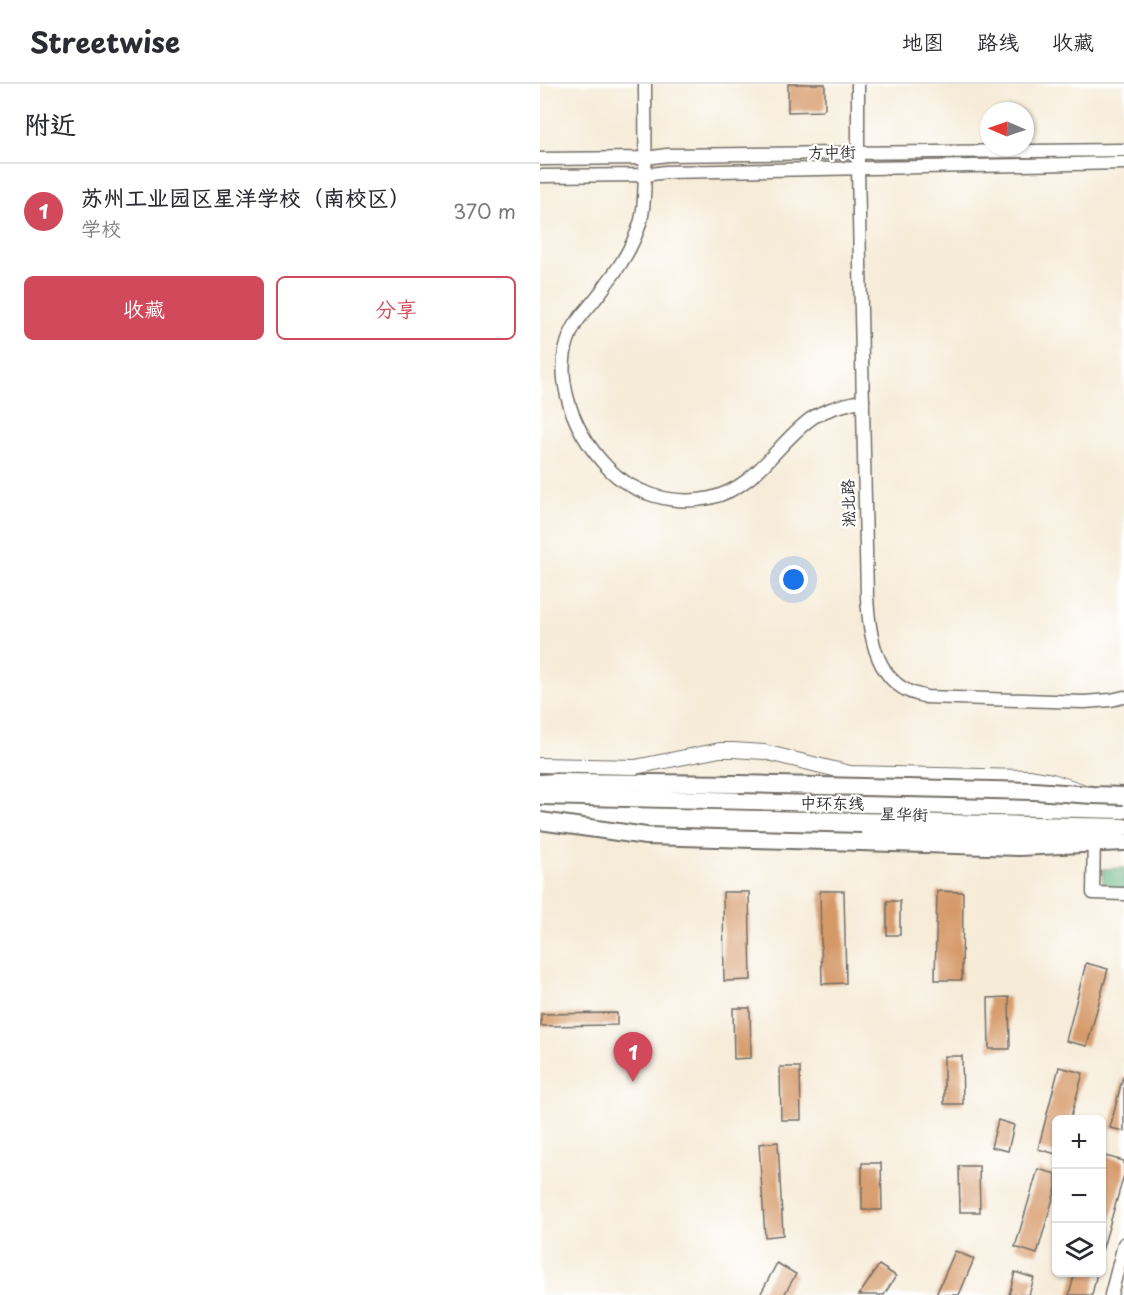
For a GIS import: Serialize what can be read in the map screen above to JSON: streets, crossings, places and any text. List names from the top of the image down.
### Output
{
  "streets": {
    "highway": ["中环东线"],
    "main road": ["星华街"],
    "street": ["方中街", "淞北路"]
  },
  "crossings": [
    ["方中街", "淞北路"]
  ],
  "north": "left",
  "page": {
    "header": "Streetwise",
    "nav": ["地图", "路线", "收藏"],
    "heading": "附近",
    "list": [
      {
        "mark": "1",
        "name": "苏州工业园区星洋学校（南校区）",
        "note": "学校",
        "value": "370 m"
      }
    ],
    "buttons": ["收藏", "分享"],
    "pins": "1",
    "map_buttons": ["+", "−"]
  }
}
